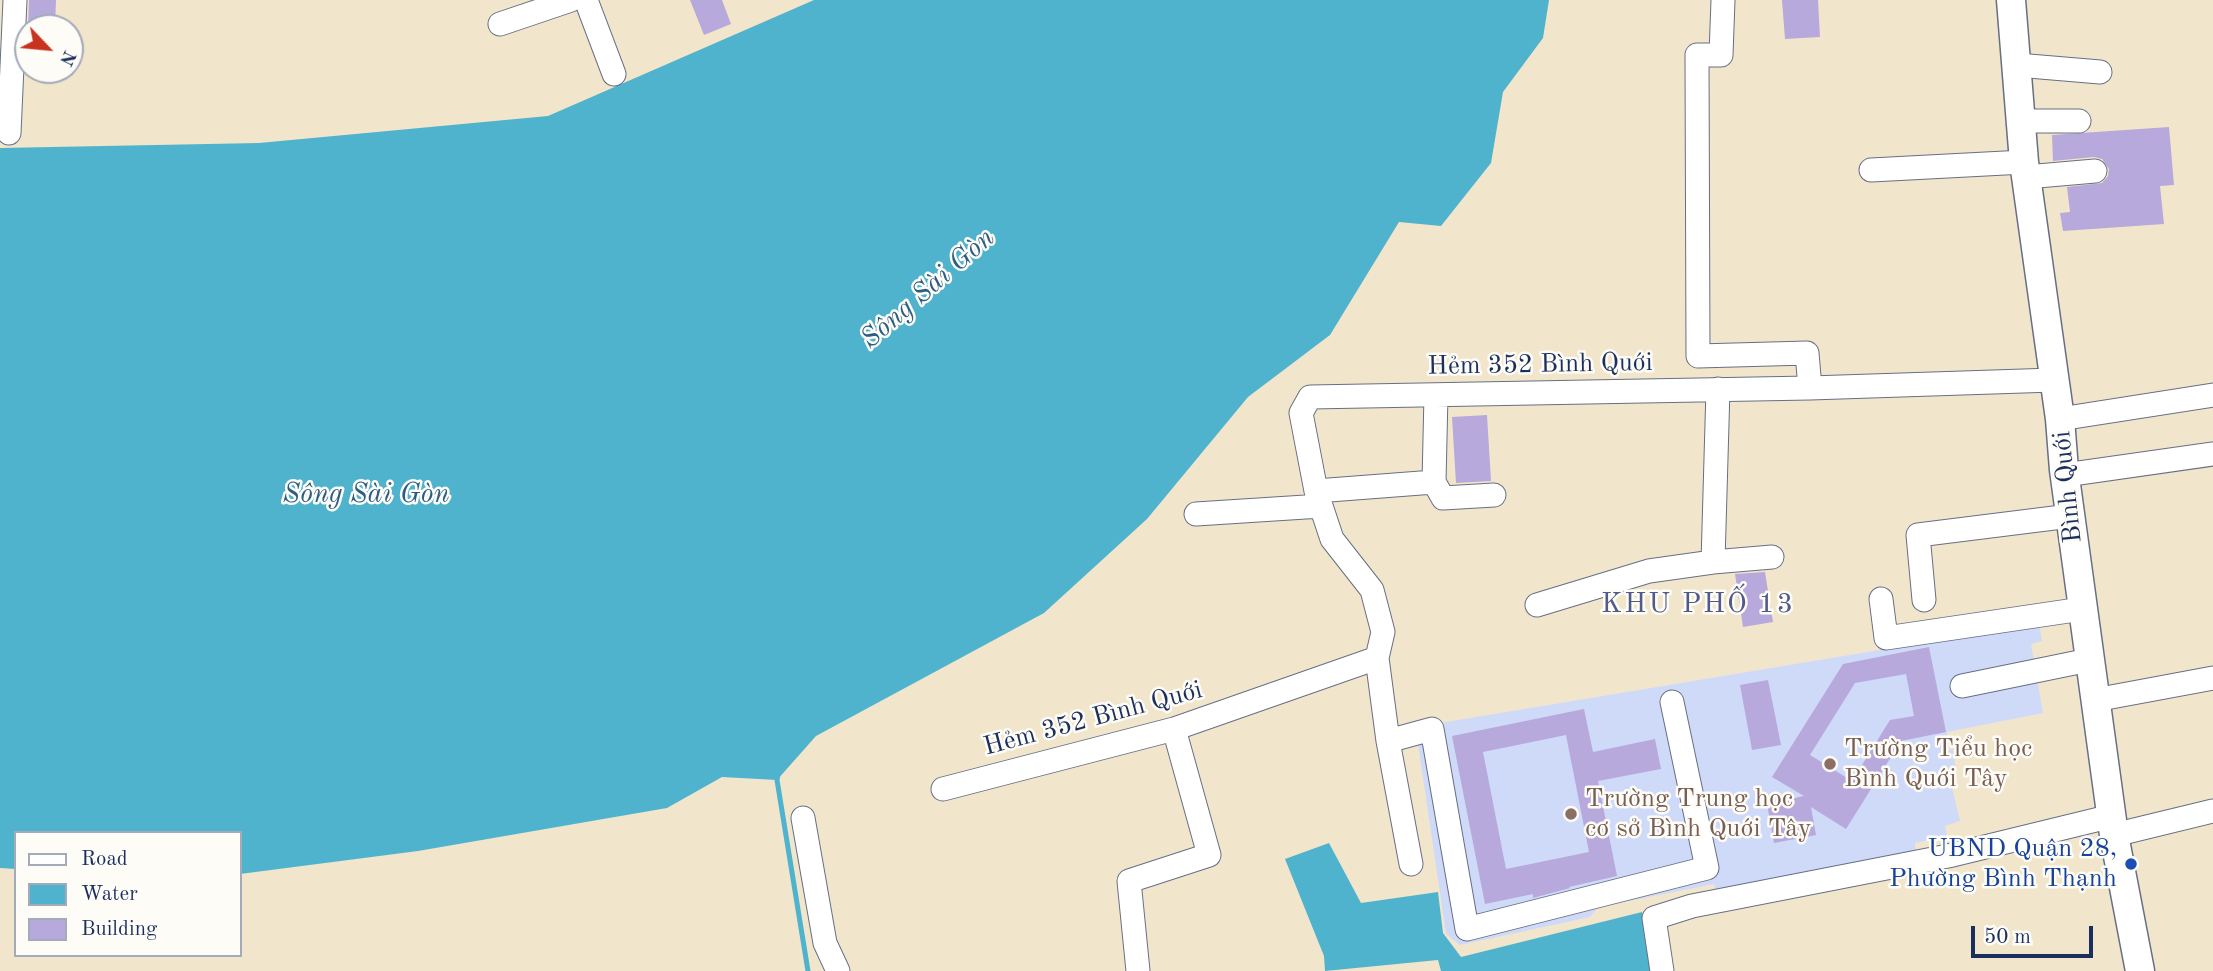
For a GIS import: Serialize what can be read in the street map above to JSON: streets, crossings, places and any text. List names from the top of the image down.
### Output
{
  "streets": {
    "main road": ["Bình Quới"],
    "street": ["Hẻm 352 Bình Quới"]
  },
  "crossings": [
    ["Hẻm 352 Bình Quới", "Bình Quới"]
  ],
  "districts": ["KHU PHỐ 13"],
  "water": ["Sông Sài Gòn"],
  "places": ["Trường Tiểu học Bình Quới Tây", "Trường Trung học cơ sở Bình Quới Tây", "UBND Quận 28, Phường Bình Thạnh"],
  "legend": ["Road", "Water", "Building"],
  "scale_bar": "50 m",
  "north": "bottom right"
}
